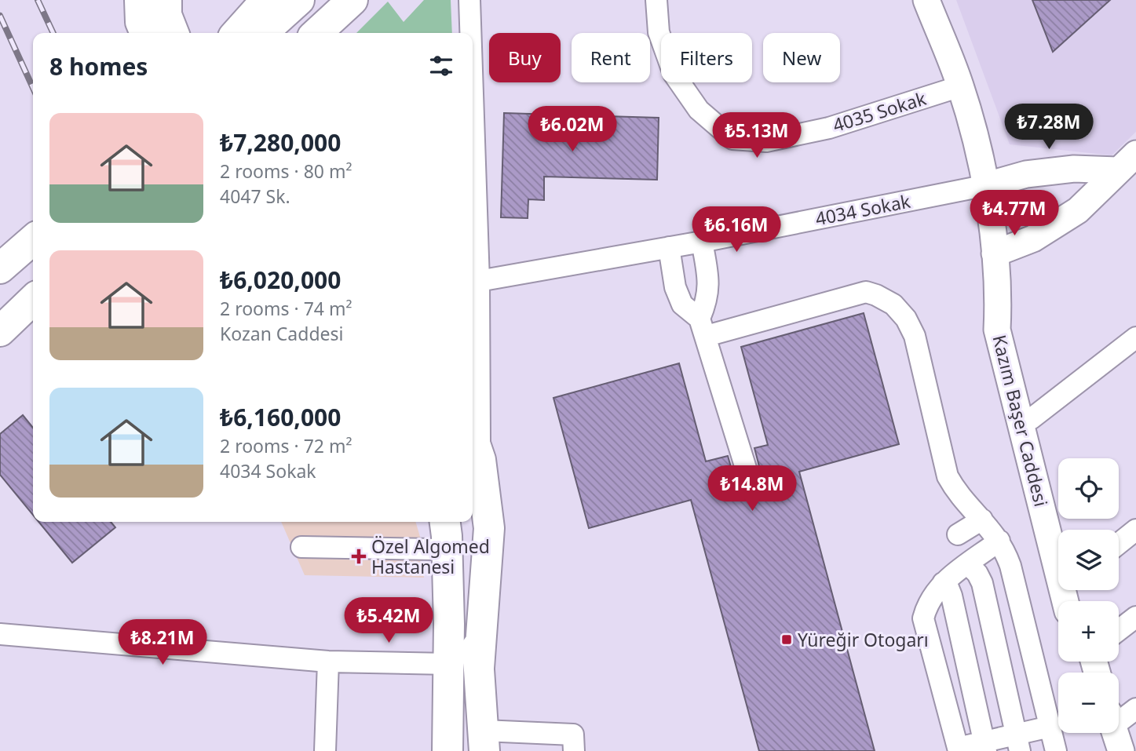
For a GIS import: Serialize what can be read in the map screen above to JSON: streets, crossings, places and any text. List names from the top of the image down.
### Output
{
  "streets": {
    "main road": ["Kazım Başer Caddesi"],
    "street": ["4035 Sokak", "4034 Sokak"]
  },
  "crossings": [
    ["4035 Sokak", "Kazım Başer Caddesi"],
    ["4034 Sokak", "Kazım Başer Caddesi"]
  ],
  "places": {
    "health": ["Özel Algomed Hastanesi"],
    "transit": ["Yüreğir Otogarı"]
  },
  "page": {
    "chip": [
      "Buy",
      "Rent",
      "Filters",
      "New"
    ],
    "heading": "8 homes",
    "list": [
      {
        "name": "₺7,280,000",
        "note": "2 rooms · 80 m² · 4047 Sk."
      },
      {
        "name": "₺6,020,000",
        "note": "2 rooms · 74 m² · Kozan Caddesi"
      },
      {
        "name": "₺6,160,000",
        "note": "2 rooms · 72 m² · 4034 Sokak"
      }
    ],
    "price": [
      "₺7.28M",
      "₺6.02M",
      "₺5.13M",
      "₺4.77M",
      "₺6.16M",
      "₺14.8M",
      "₺5.42M",
      "₺8.21M"
    ],
    "map_buttons": ["+", "−"]
  }
}
